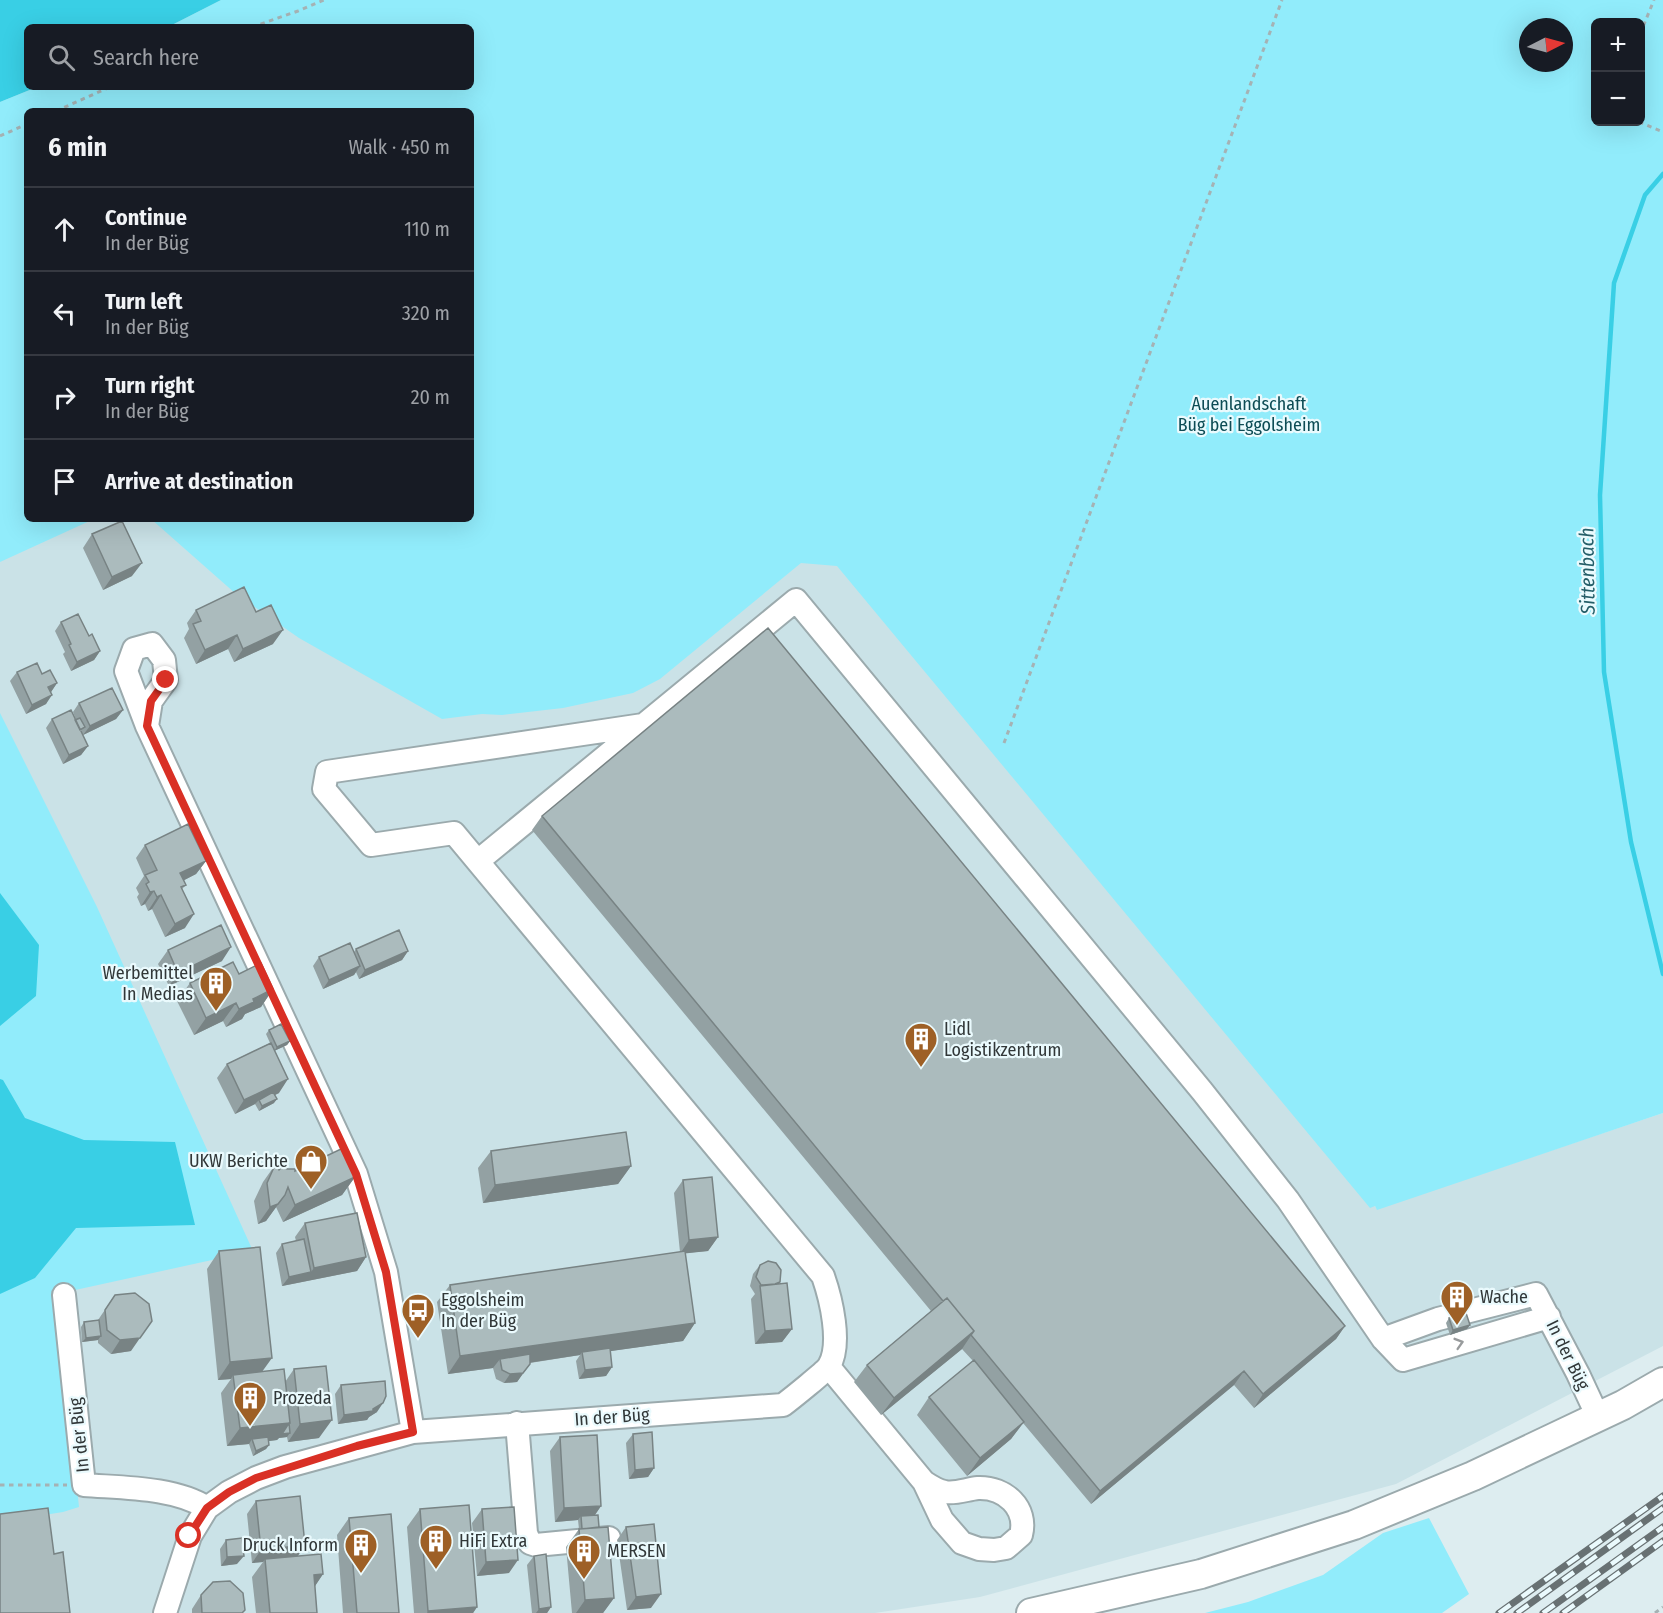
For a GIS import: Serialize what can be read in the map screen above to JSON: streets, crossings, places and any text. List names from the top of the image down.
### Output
{
  "streets": {
    "street": ["In der Büg"]
  },
  "water": ["Sittenbach"],
  "parks": ["Auenlandschaft Büg bei Eggolsheim"],
  "places": {
    "building": [
      "Werbemittel In Medias",
      "Lidl Logistikzentrum",
      "Wache",
      "Prozeda",
      "HiFi Extra",
      "Druck Inform",
      "MERSEN"
    ],
    "shop": ["UKW Berichte"],
    "bus stop": ["Eggolsheim In der Büg"]
  },
  "north": "right",
  "page": {
    "map_buttons": ["+", "−"],
    "search": "Search here",
    "heading": ["6 min", "Walk · 450 m"],
    "list": [
      ["Continue", "In der Büg", "110 m"],
      ["Turn left", "In der Büg", "320 m"],
      ["Turn right", "In der Büg", "20 m"],
      "Arrive at destination"
    ]
  }
}
